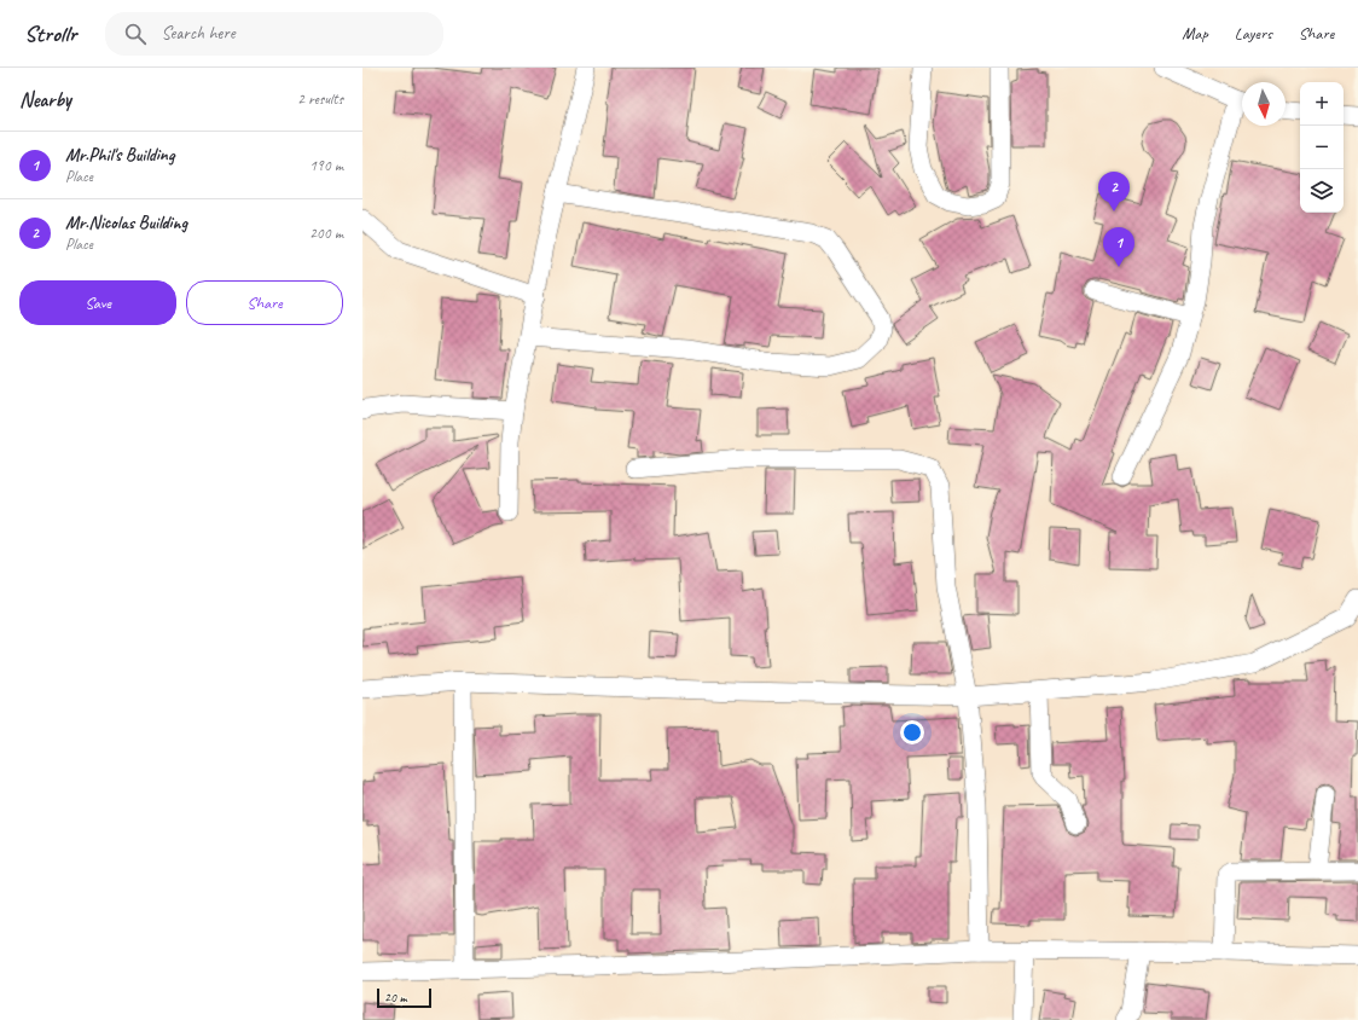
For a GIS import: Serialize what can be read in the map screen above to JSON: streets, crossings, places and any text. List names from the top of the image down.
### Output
{
  "scale_bar": "20 m",
  "north": "bottom",
  "page": {
    "header": "Strollr",
    "search": "Search here",
    "nav": ["Map", "Layers", "Share"],
    "heading": ["Nearby", "2 results"],
    "map_buttons": ["+", "−"],
    "list": [
      {
        "mark": "1",
        "name": "Mr.Phil's Building",
        "note": "Place",
        "value": "190 m"
      },
      {
        "mark": "2",
        "name": "Mr.Nicolas Building",
        "note": "Place",
        "value": "200 m"
      }
    ],
    "pins": ["2", "1"],
    "buttons": ["Save", "Share"],
    "scale": "20 m"
  }
}
